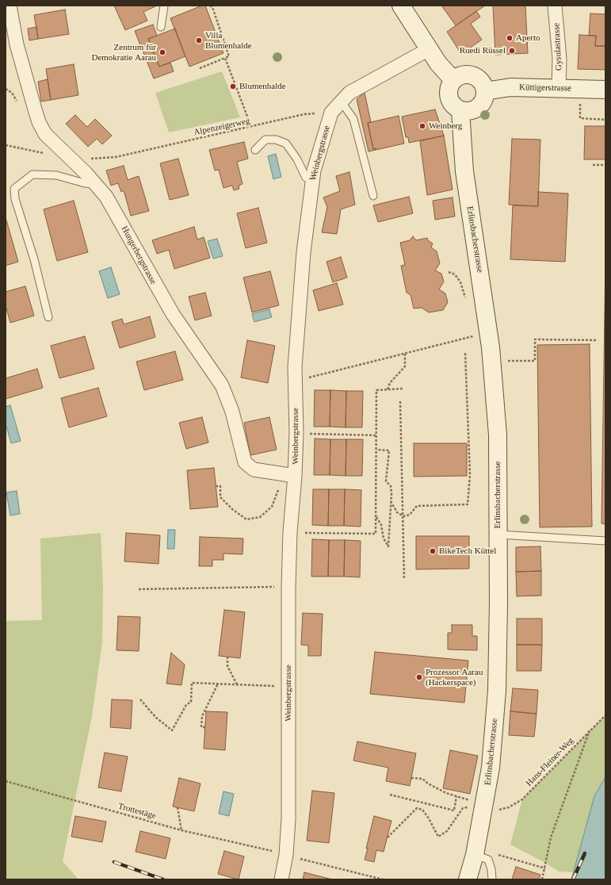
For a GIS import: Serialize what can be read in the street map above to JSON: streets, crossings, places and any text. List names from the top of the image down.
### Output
{
  "streets": {
    "main road": ["Küttigerstrasse", "Erlinsbacherstrasse"],
    "street": ["Gysulastrasse", "Weinbergstrasse", "Hungerbergstrasse"],
    "path": ["Alpenzeigerweg", "Hans-Fleiner-Weg", "Trottestäge"]
  },
  "crossings": [
    ["Gysulastrasse", "Küttigerstrasse"],
    ["Küttigerstrasse", "Erlinsbacherstrasse"],
    ["Alpenzeigerweg", "Weinbergstrasse"],
    ["Weinbergstrasse", "Hungerbergstrasse"],
    ["Erlinsbacherstrasse", "Hans-Fleiner-Weg"]
  ],
  "places": [
    "Aperto",
    "Villa Blumenhalde",
    "Ruedi Rüssel",
    "Zentrum für Demokratie Aarau",
    "Blumenhalde",
    "Weinberg",
    "BikeTech Küttel",
    "Prozessor Aarau (Hackerspace)"
  ]
}
